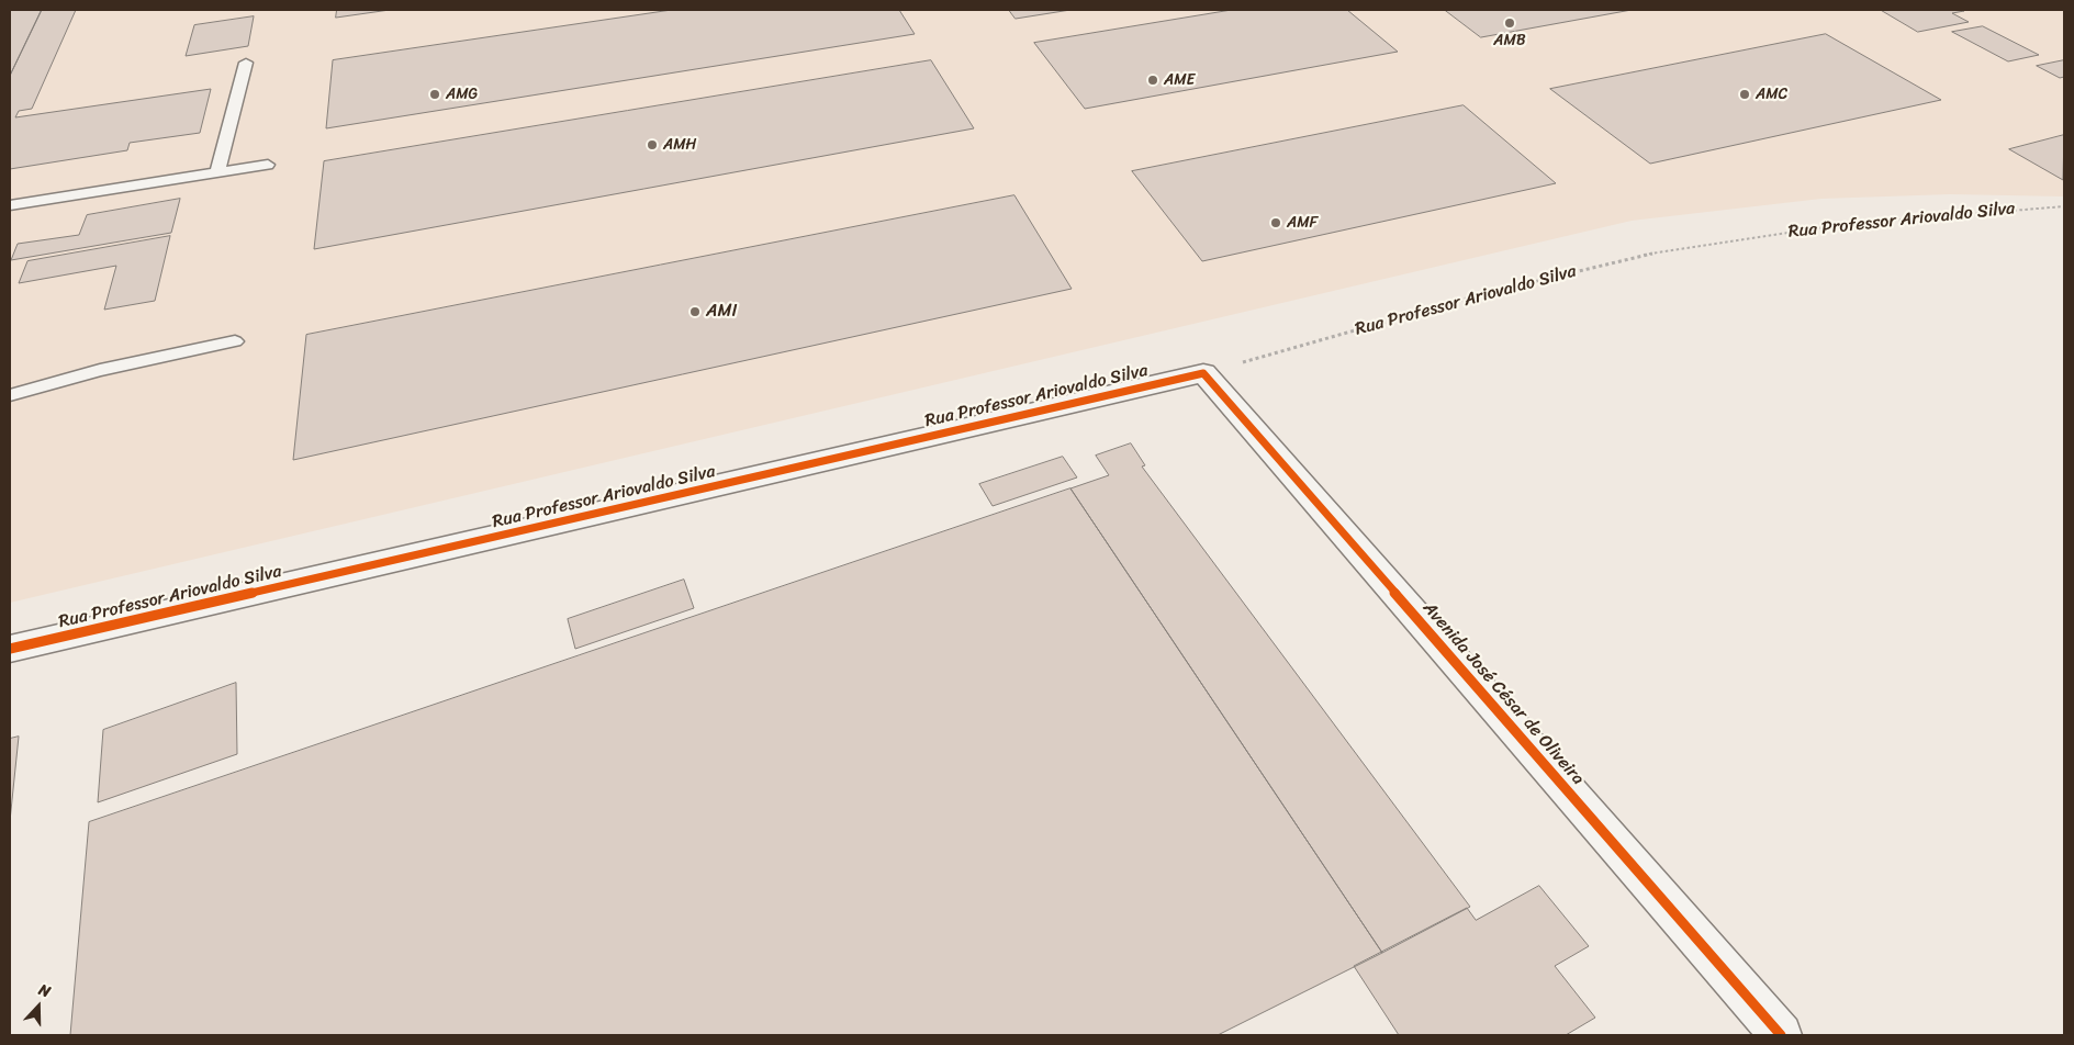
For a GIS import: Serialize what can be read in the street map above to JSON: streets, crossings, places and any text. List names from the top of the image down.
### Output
{
  "streets": {
    "street": ["Rua Professor Ariovaldo Silva", "Avenida José César de Oliveira"]
  },
  "crossings": [
    ["Rua Professor Ariovaldo Silva", "Avenida José César de Oliveira"]
  ],
  "places": [
    "AMB",
    "AME",
    "AMG",
    "AMC",
    "AMH",
    "AMF",
    "AMI"
  ],
  "north": "top"
}
